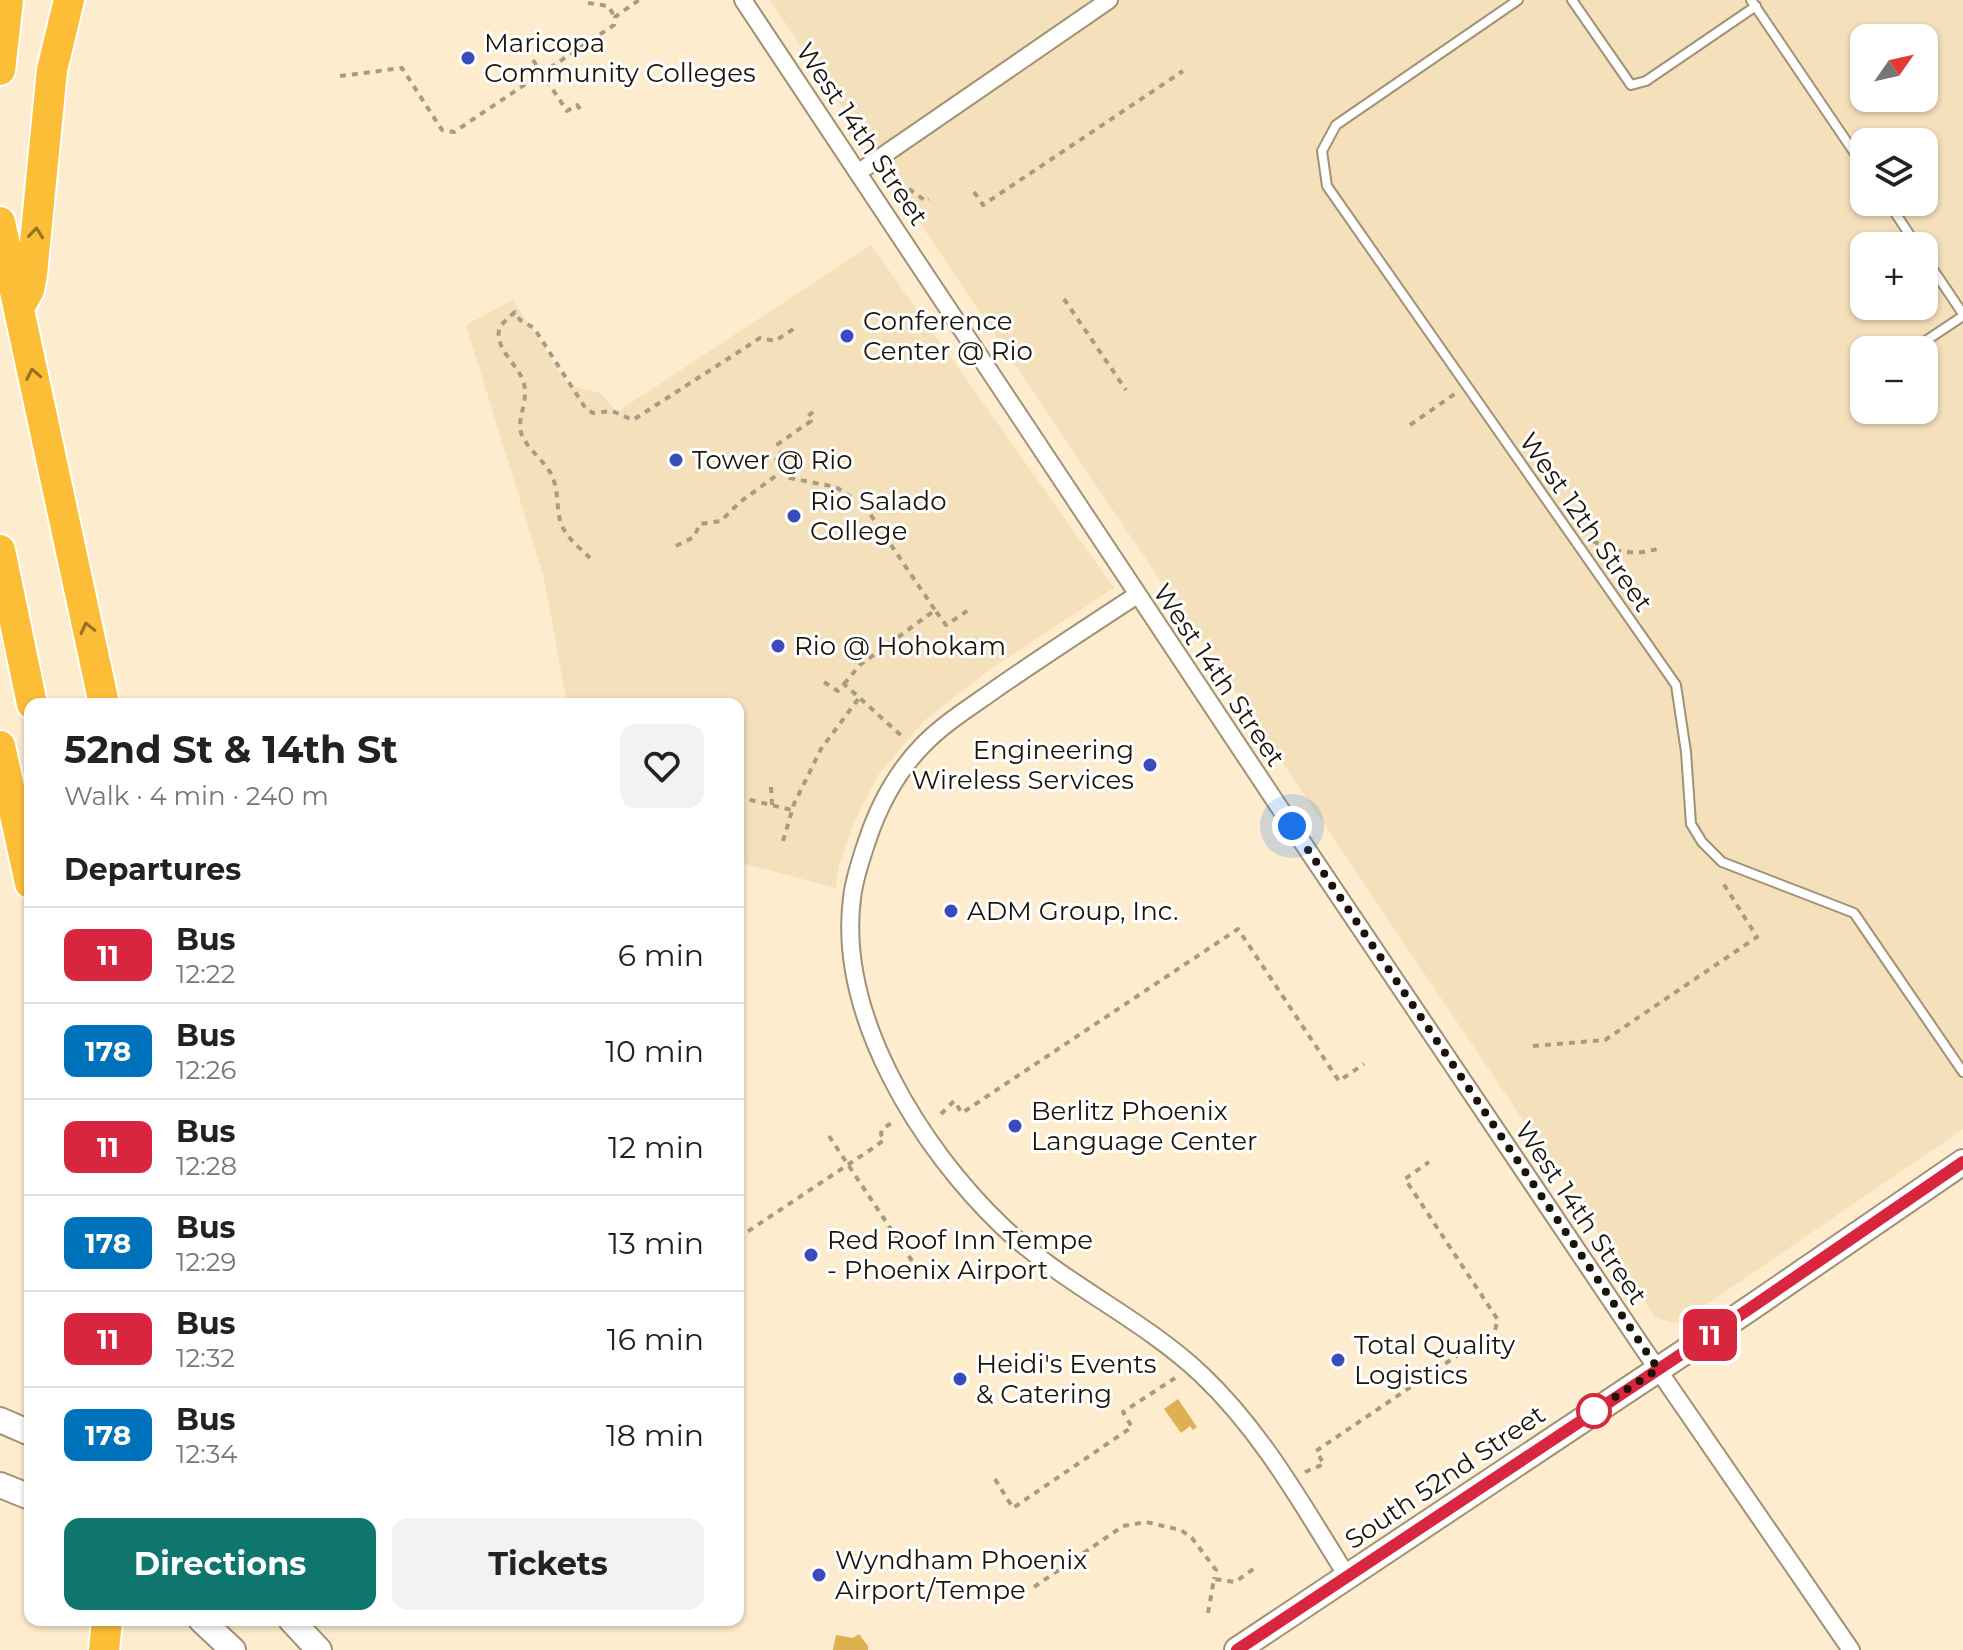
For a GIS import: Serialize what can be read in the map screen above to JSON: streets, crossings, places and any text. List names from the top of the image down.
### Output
{
  "streets": {
    "main road": ["South 52nd Street"],
    "street": ["West 14th Street"],
    "lane": ["West 12th Street"]
  },
  "crossings": [
    ["West 14th Street", "South 52nd Street"]
  ],
  "places": [
    "Maricopa Community Colleges",
    "Conference Center @ Rio",
    "Tower @ Rio",
    "Rio Salado College",
    "Rio @ Hohokam",
    "Engineering Wireless Services",
    "ADM Group, Inc.",
    "Berlitz Phoenix Language Center",
    "Red Roof Inn Tempe - Phoenix Airport",
    "Total Quality Logistics",
    "Heidi's Events & Catering",
    "Wyndham Phoenix Airport/Tempe"
  ],
  "lines": ["bus line 11"],
  "north": "top right",
  "page": {
    "on_map": "11",
    "map_buttons": ["+", "−"],
    "heading": [
      ["52nd St & 14th St", "Walk · 4 min · 240 m"],
      "Departures"
    ],
    "list": [
      {
        "mark": "11",
        "name": "Bus",
        "note": "12:22",
        "value": "6 min"
      },
      {
        "mark": "178",
        "name": "Bus",
        "note": "12:26",
        "value": "10 min"
      },
      {
        "mark": "11",
        "name": "Bus",
        "note": "12:28",
        "value": "12 min"
      },
      {
        "mark": "178",
        "name": "Bus",
        "note": "12:29",
        "value": "13 min"
      },
      {
        "mark": "11",
        "name": "Bus",
        "note": "12:32",
        "value": "16 min"
      },
      {
        "mark": "178",
        "name": "Bus",
        "note": "12:34",
        "value": "18 min"
      }
    ],
    "buttons": ["Directions", "Tickets"]
  }
}
